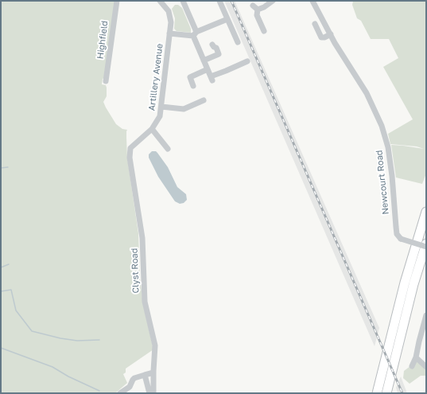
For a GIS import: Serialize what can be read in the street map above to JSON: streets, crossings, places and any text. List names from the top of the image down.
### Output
{
  "streets": {
    "street": [
      "Highfield",
      "Artillery Avenue",
      "Newcourt Road",
      "Clyst Road"
    ]
  },
  "crossings": [
    ["Artillery Avenue", "Clyst Road"]
  ]
}
